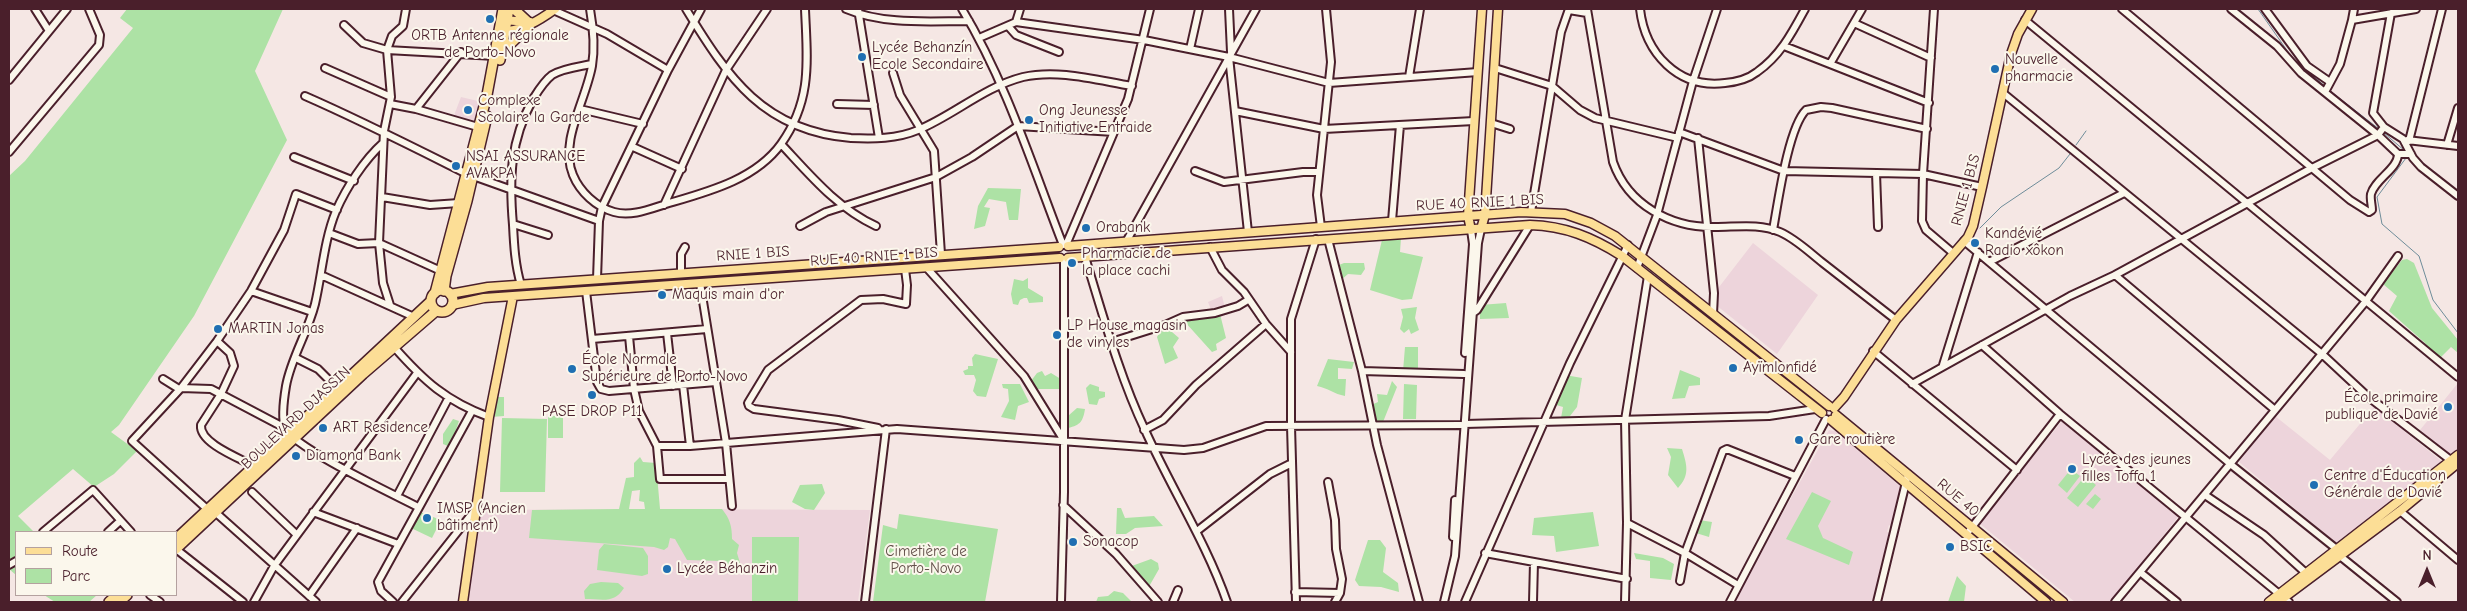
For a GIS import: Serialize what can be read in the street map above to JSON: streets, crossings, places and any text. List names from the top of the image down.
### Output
{
  "streets": {
    "highway": ["BOULEVARD DJASSIN"],
    "main road": ["RNIE 1 BIS", "RUE 40 RNIE 1 BIS", "RUE 40"]
  },
  "crossings": [
    ["RNIE 1 BIS", "RUE 40 RNIE 1 BIS"],
    ["RNIE 1 BIS", "RUE 40"],
    ["RUE 40 RNIE 1 BIS", "RUE 40"]
  ],
  "parks": ["Cimetière de Porto-Novo"],
  "places": [
    "ORTB Antenne régionale de Porto-Novo",
    "Lycée Behanzín Ecole Secondaire",
    "Nouvelle pharmacie",
    "Complexe Scolaire la Garde",
    "Ong Jeunesse Initiative Entraide",
    "NSAI ASSURANCE AVAKPA",
    "Orabank",
    "Kandévié Radio xôkon",
    "Pharmacie de la place cachi",
    "Maquis main d'or",
    "MARTIN Jonas",
    "LP House magasin de vinyles",
    "Ayïmlonfidé",
    "École Normale Supérieure de Porto-Novo",
    "PASE DROP P11",
    "École primaire publique de Davié",
    "ART Residence",
    "Gare routière",
    "Diamond Bank",
    "Lycée des jeunes filles Toffa 1",
    "Centre d'Éducation Générale de Davié",
    "IMSP (Ancien bâtiment)",
    "Sonacop",
    "BSIC",
    "Lycée Béhanzin"
  ],
  "legend": ["Route", "Parc"],
  "north": "top"
}
